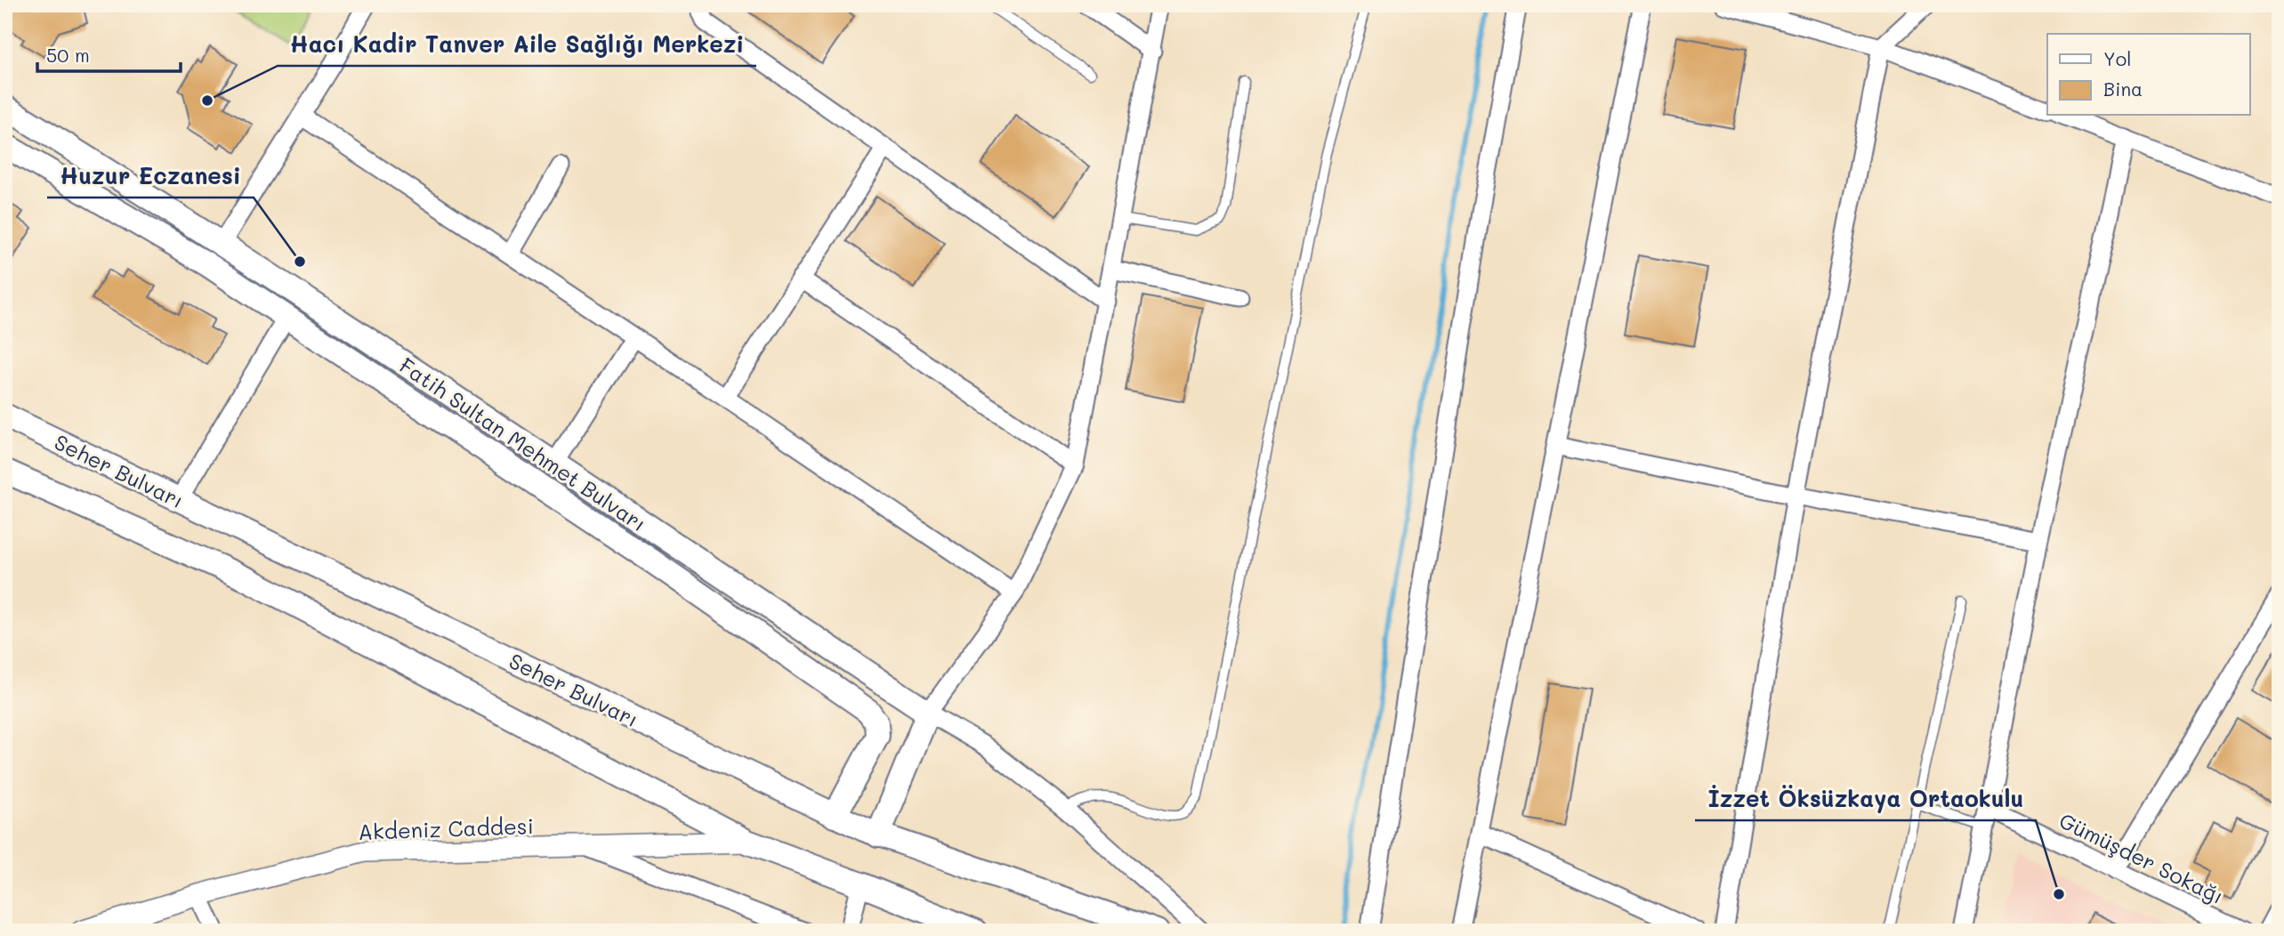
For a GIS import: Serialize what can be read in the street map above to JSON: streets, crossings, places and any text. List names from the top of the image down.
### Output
{
  "streets": {
    "main road": ["Fatih Sultan Mehmet Bulvarı", "Seher Bulvarı"],
    "street": ["Akdeniz Caddesi", "Gümüşder Sokağı"]
  },
  "crossings": [
    ["Fatih Sultan Mehmet Bulvarı", "Seher Bulvarı"],
    ["Seher Bulvarı", "Akdeniz Caddesi"]
  ],
  "places": ["Hacı Kadir Tanver Aile Sağlığı Merkezi", "Huzur Eczanesi", "İzzet Öksüzkaya Ortaokulu"],
  "legend": ["Yol", "Bina"],
  "scale_bar": "50 m"
}
